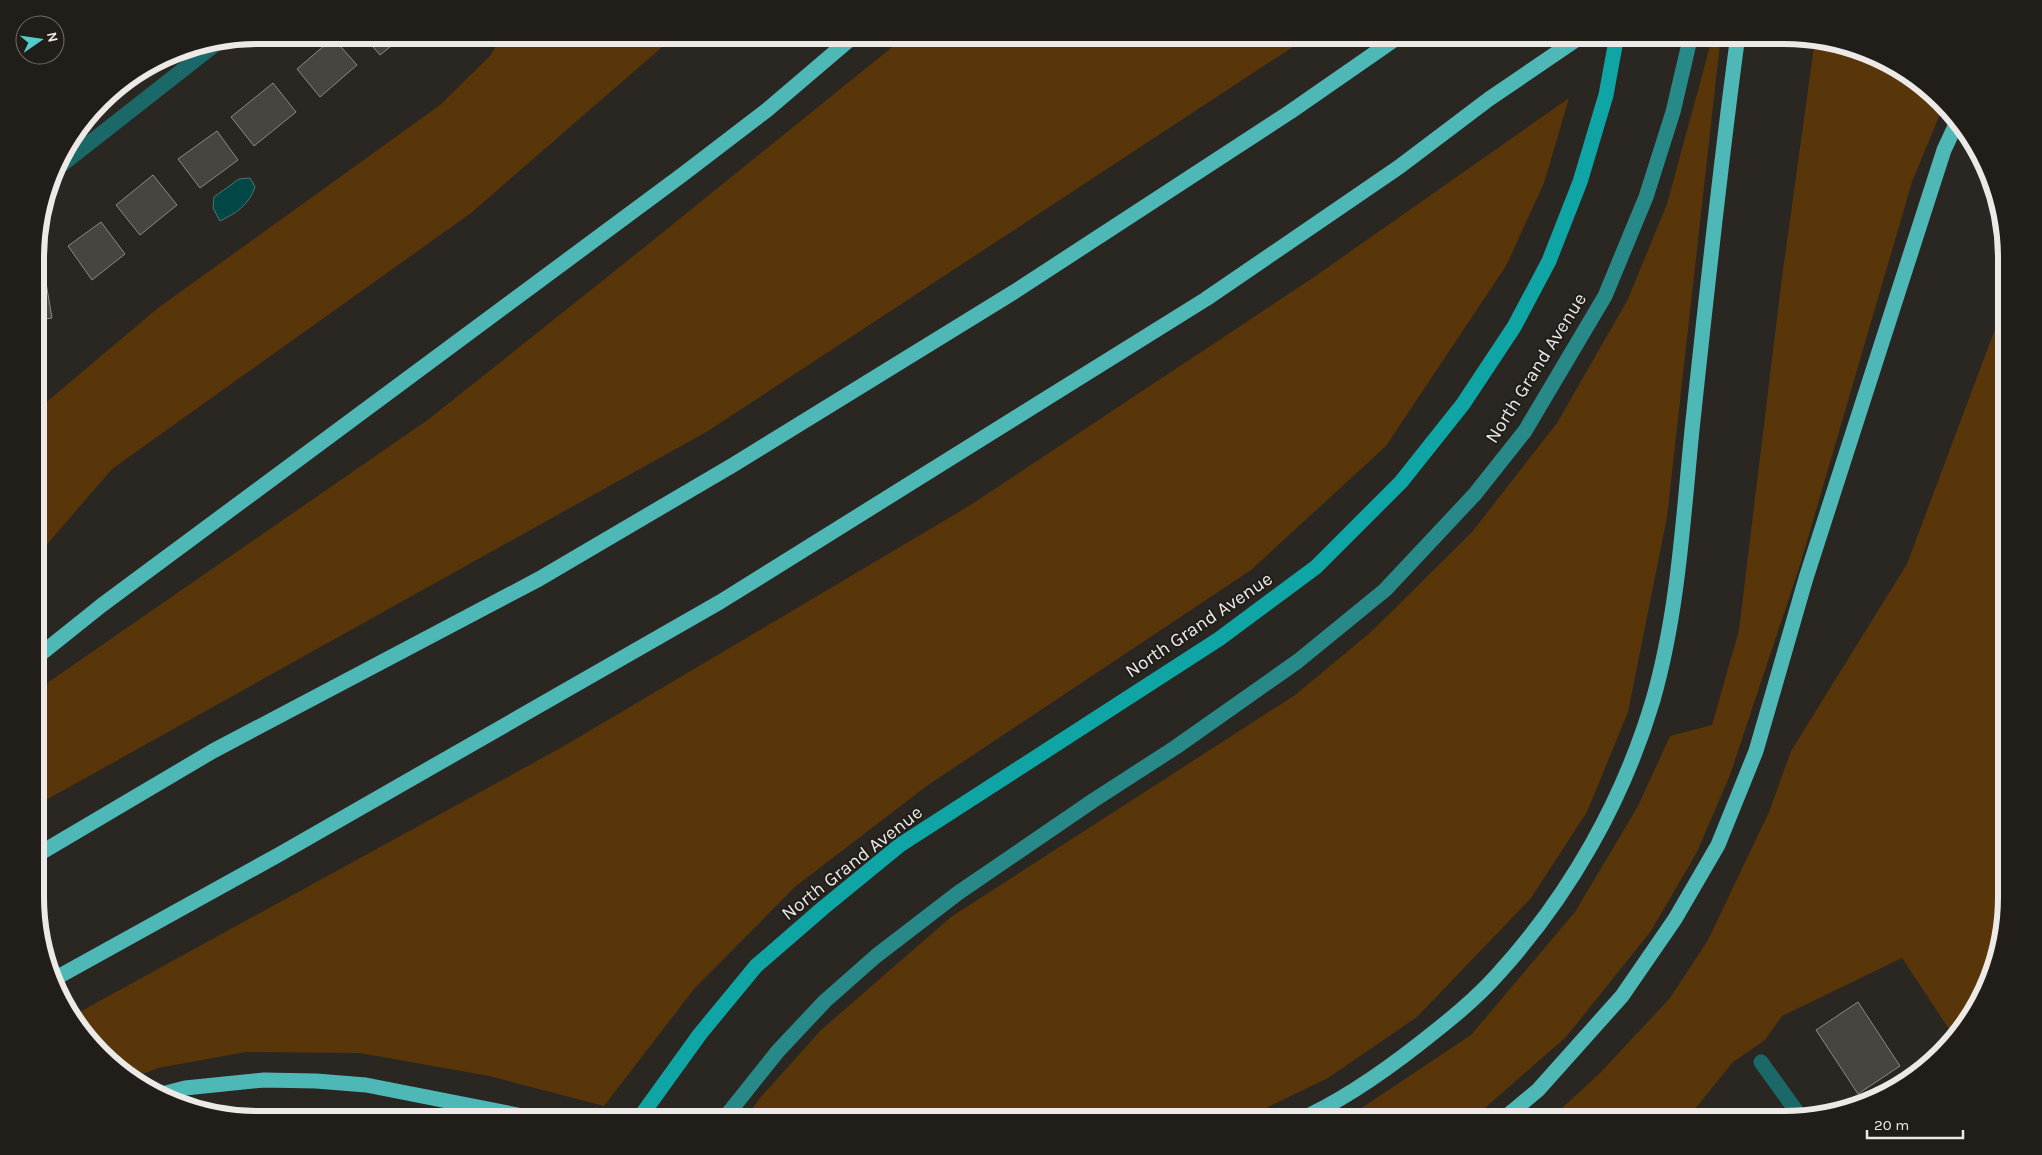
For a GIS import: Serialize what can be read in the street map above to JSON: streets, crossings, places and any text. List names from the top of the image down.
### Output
{
  "streets": {
    "main road": ["North Grand Avenue"]
  },
  "scale_bar": "20 m",
  "north": "right"
}
